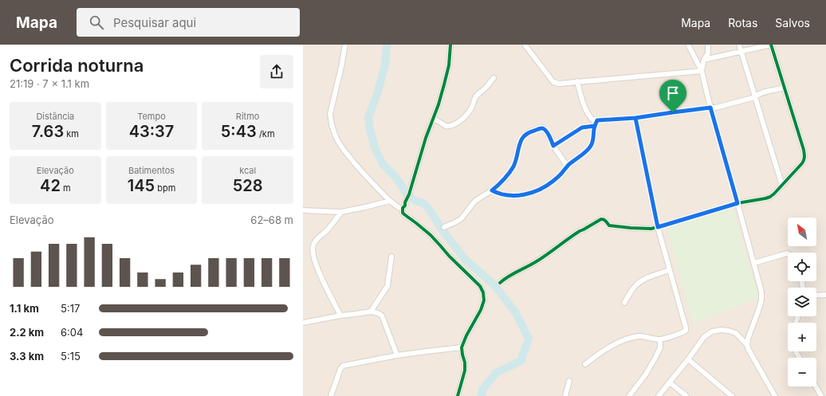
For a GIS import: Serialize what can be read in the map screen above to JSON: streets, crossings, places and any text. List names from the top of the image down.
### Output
{
  "north": "top left",
  "page": {
    "header": "Mapa",
    "search": "Pesquisar aqui",
    "nav": ["Mapa", "Rotas", "Salvos"],
    "heading": ["Corrida noturna", "21:19 · 7 × 1.1 km"],
    "stats": [
      ["Distância", "7.63 km"],
      ["Tempo", "43:37"],
      ["Ritmo", "5:43 /km"],
      ["Elevação", "42 m"],
      ["Batimentos", "145 bpm"],
      ["kcal", "528"]
    ],
    "chart": ["Elevação", "62–68 m"],
    "map_buttons": ["+", "−"],
    "list": [
      {
        "name": "1.1 km",
        "note": "5:17"
      },
      {
        "name": "2.2 km",
        "note": "6:04"
      },
      {
        "name": "3.3 km",
        "note": "5:15"
      }
    ]
  }
}
